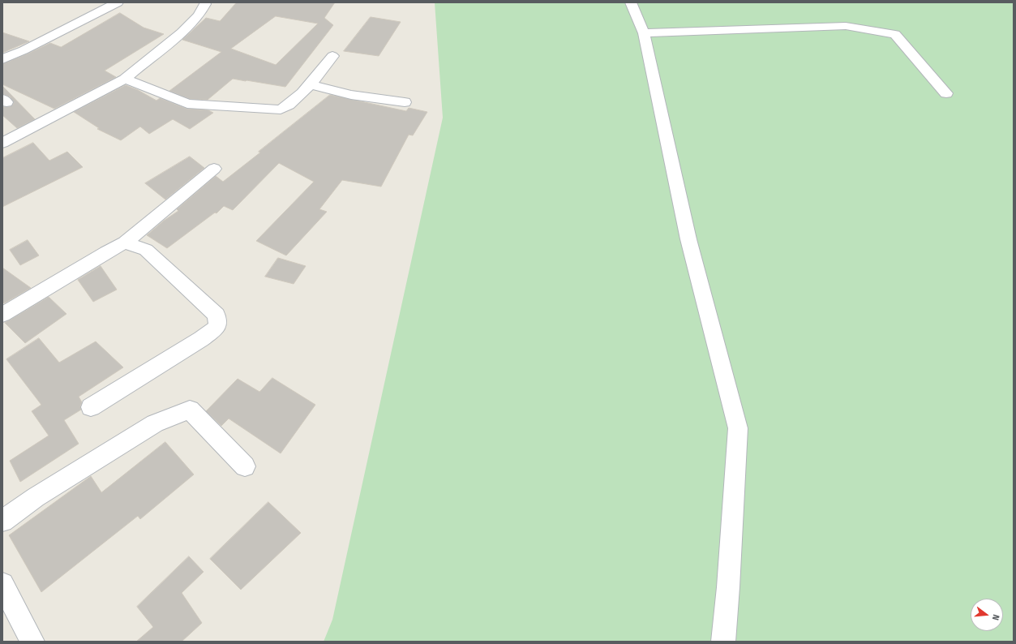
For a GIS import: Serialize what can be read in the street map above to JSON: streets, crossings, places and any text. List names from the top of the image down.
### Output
{
  "north": "right"
}
